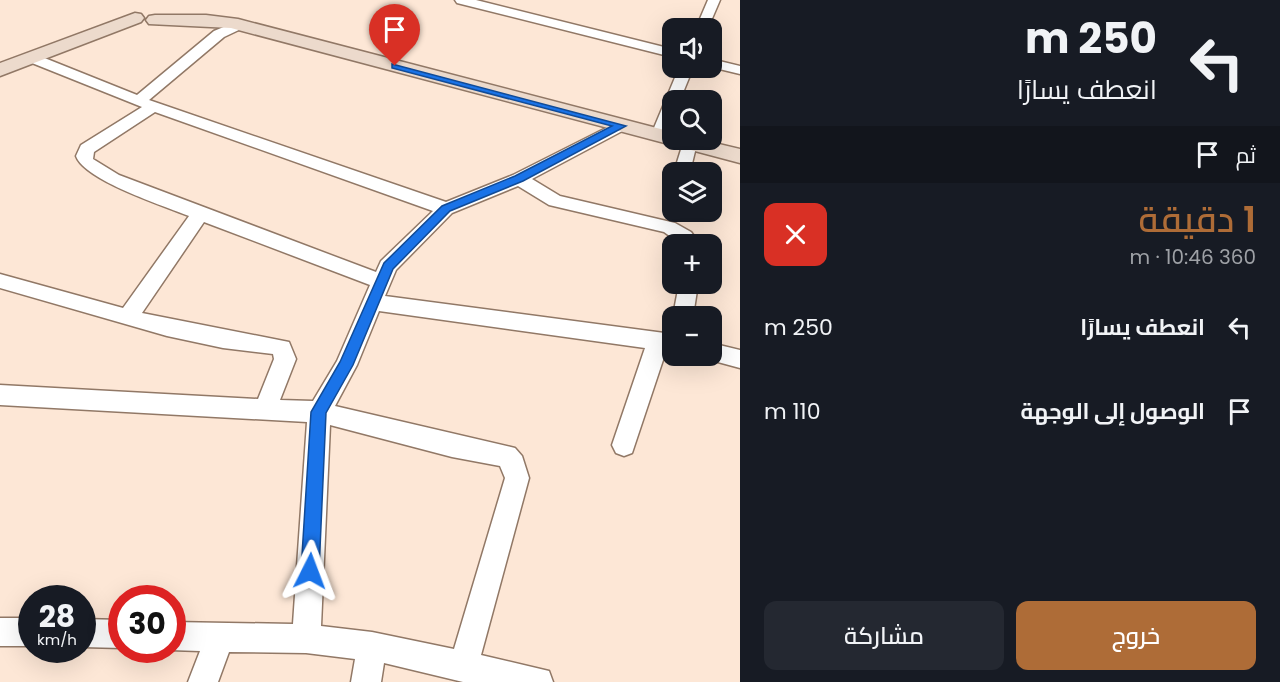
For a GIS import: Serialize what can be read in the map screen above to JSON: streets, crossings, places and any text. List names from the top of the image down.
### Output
{
  "page": {
    "turn": ["250 m", "انعطف يسارًا"],
    "map_buttons": ["+", "−"],
    "then": "ثم",
    "heading": ["1 دقيقة", "360 m · 10:46"],
    "list": [
      {
        "name": "انعطف يسارًا",
        "value": "250 m"
      },
      {
        "name": "الوصول إلى الوجهة",
        "value": "110 m"
      }
    ],
    "speed": "28 km/h",
    "limit": "30",
    "buttons": ["خروج", "مشاركة"]
  }
}
